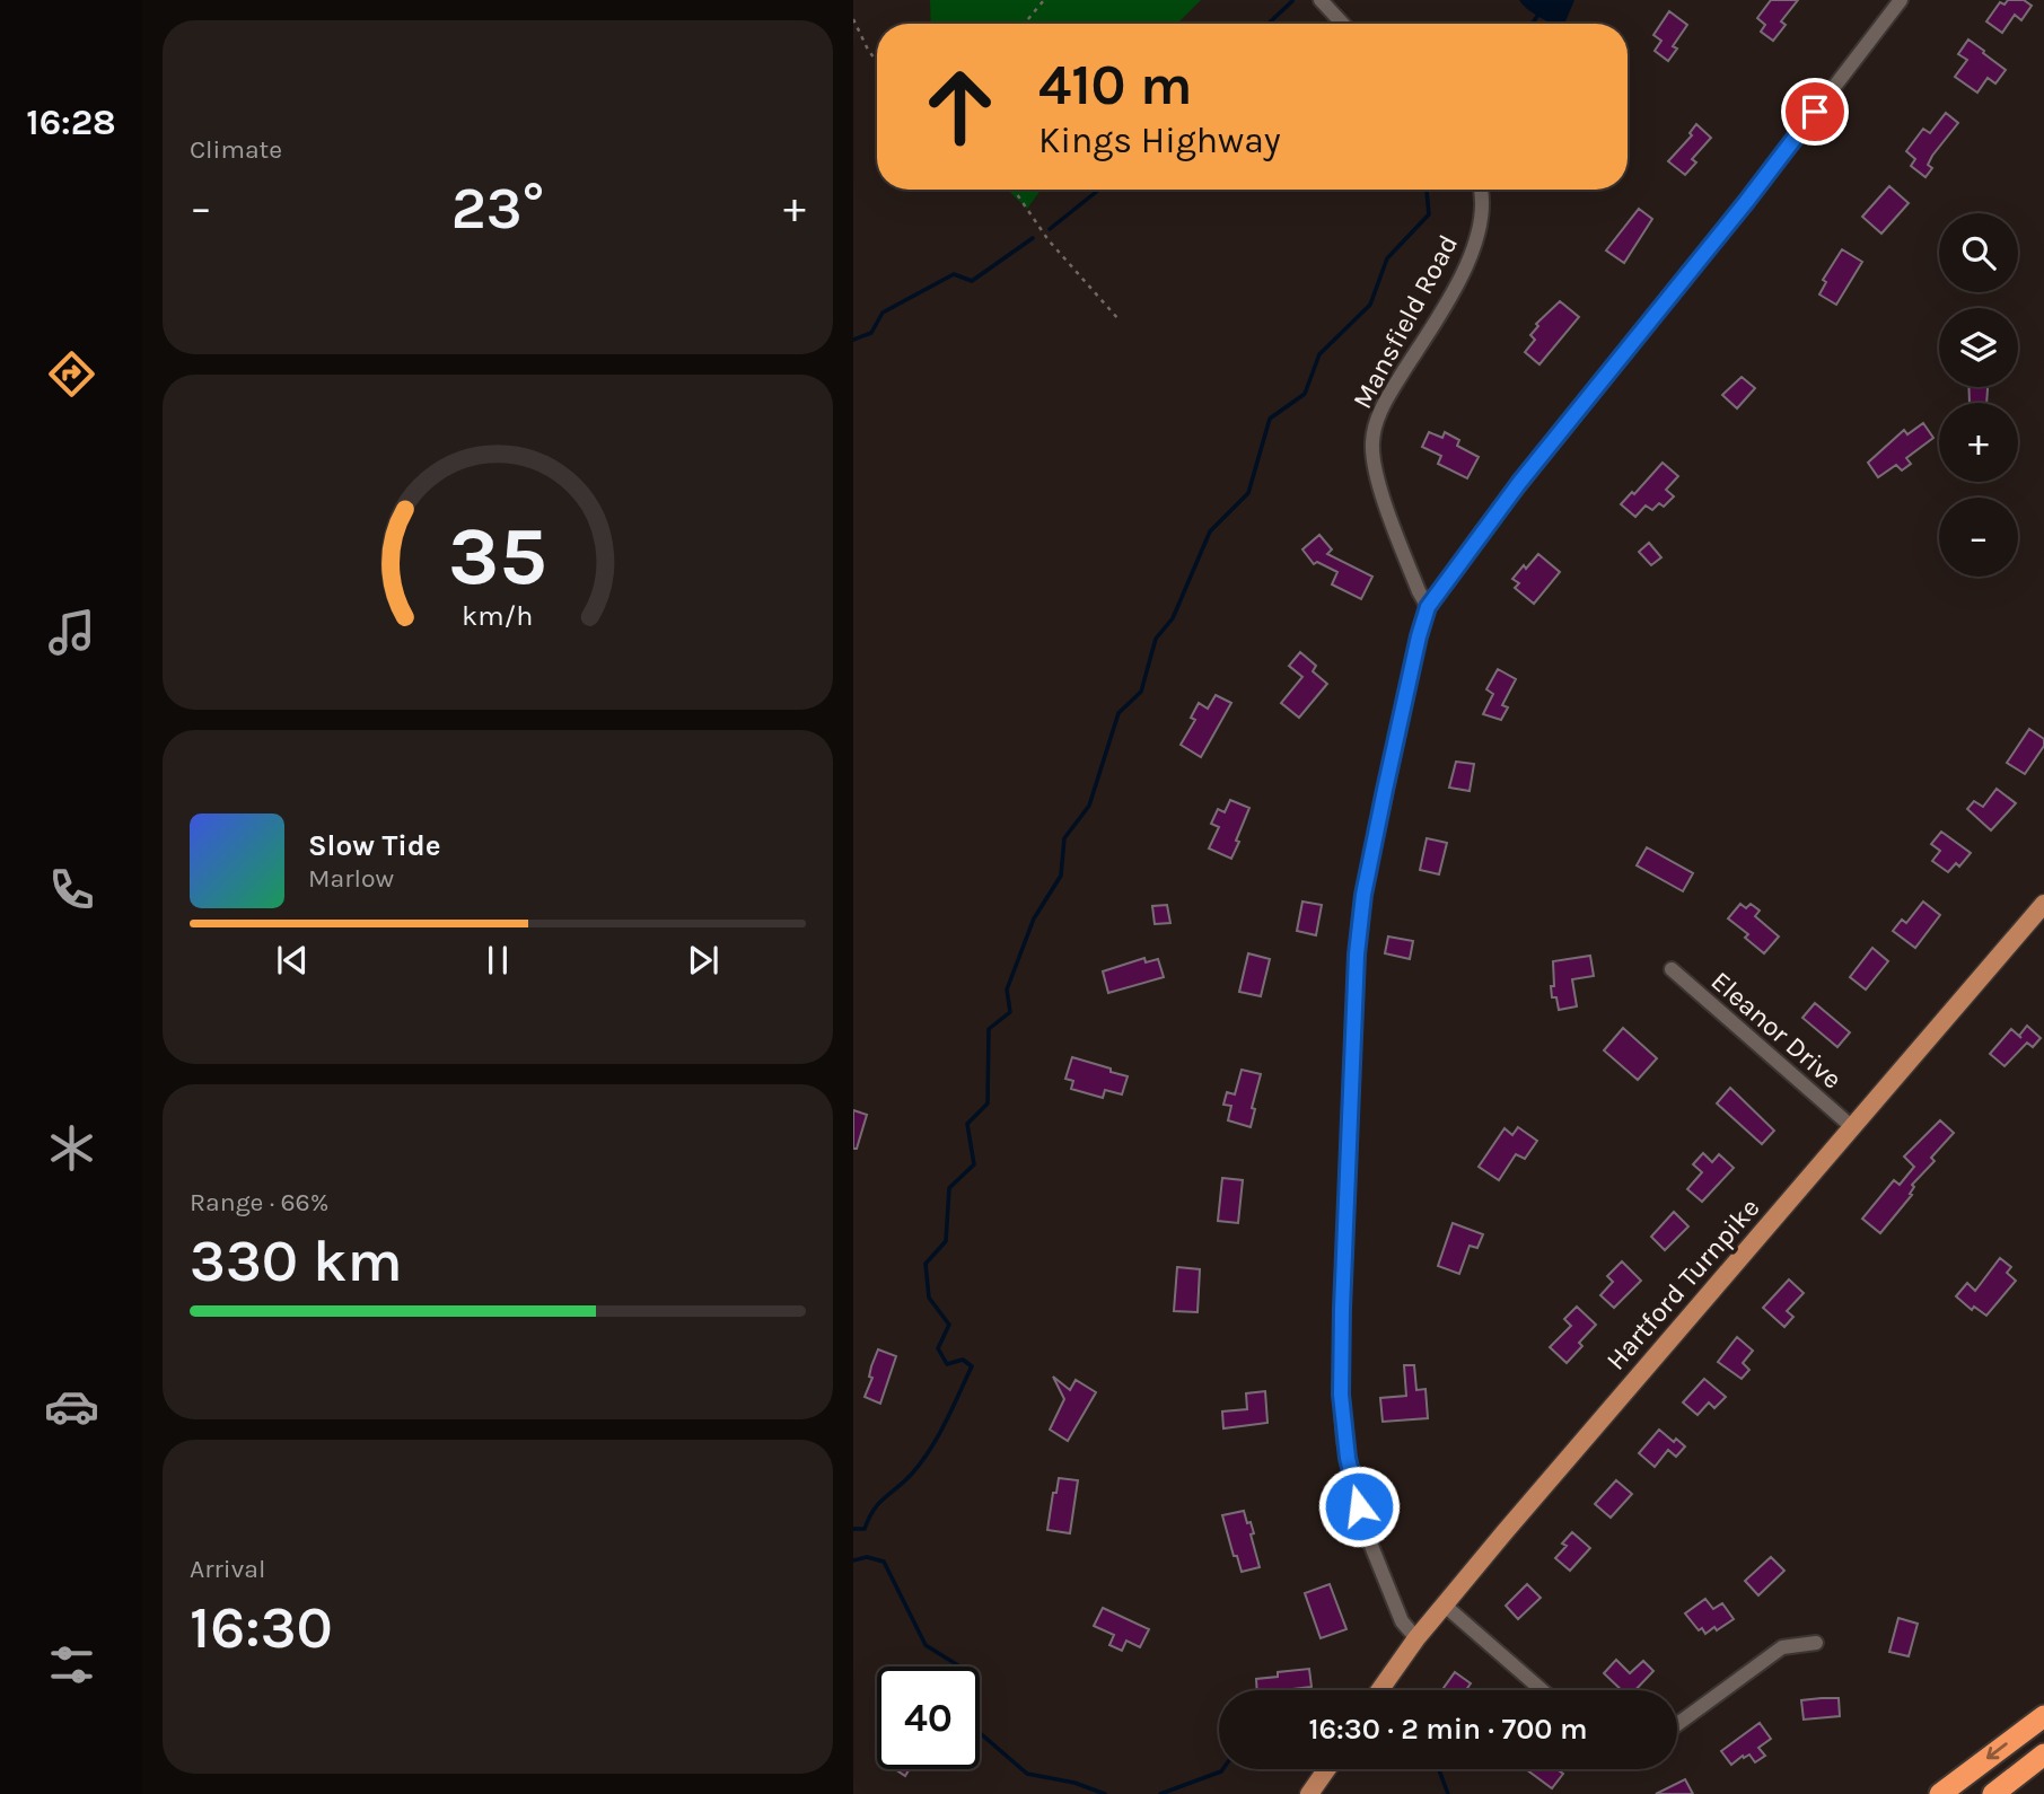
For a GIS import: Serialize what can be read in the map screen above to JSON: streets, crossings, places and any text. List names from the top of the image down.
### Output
{
  "streets": {
    "main road": ["Hartford Turnpike"],
    "street": ["Mansfield Road", "Eleanor Drive"]
  },
  "crossings": [
    ["Eleanor Drive", "Hartford Turnpike"]
  ],
  "page": {
    "tabs": "16:28",
    "tile": [
      "Climate",
      ["Range · 66%", "330 km"],
      ["Arrival", "16:30"]
    ],
    "turn": ["410 m", "Kings Highway"],
    "heat": ["−", "23°", "+"],
    "map_buttons": ["+", "−"],
    "song": ["Slow Tide", "Marlow"],
    "limit": "40",
    "trip": "16:30 · 2 min · 700 m",
    "gauge": ["35", "km/h"]
  }
}
